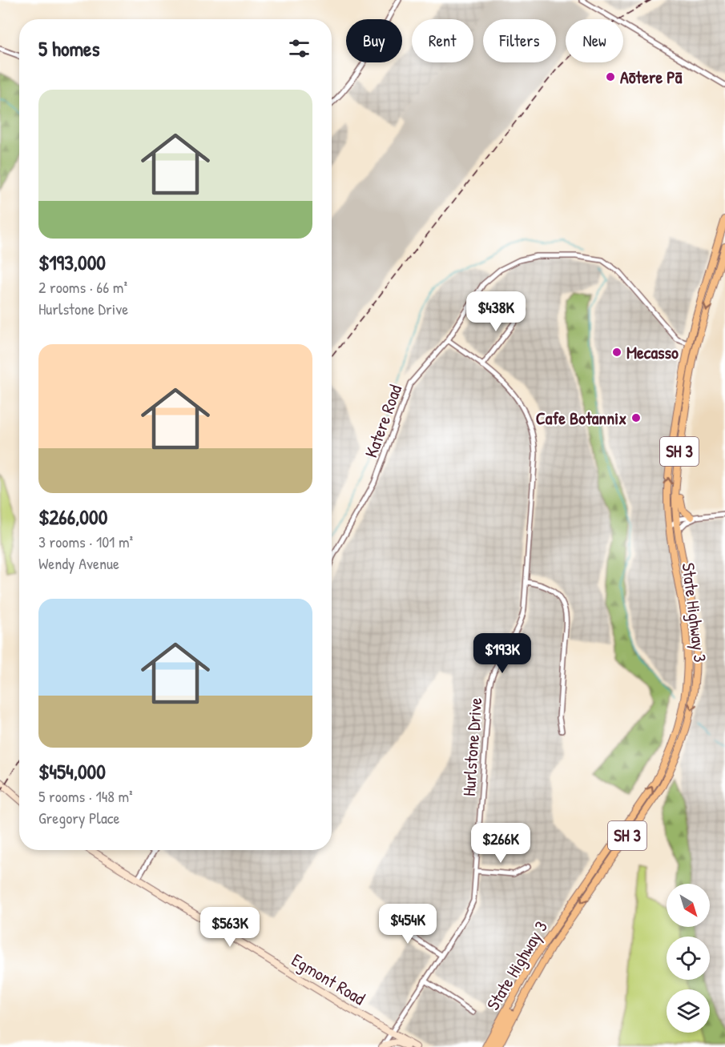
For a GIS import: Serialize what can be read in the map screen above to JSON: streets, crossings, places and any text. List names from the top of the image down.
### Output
{
  "streets": {
    "highway": ["SH 3", "State Highway 3"],
    "main road": ["Egmont Road"],
    "street": ["Katere Road", "Hurlstone Drive"]
  },
  "crossings": [
    ["Katere Road", "State Highway 3"],
    ["Katere Road", "Hurlstone Drive"],
    ["Hurlstone Drive", "Egmont Road"]
  ],
  "places": ["Aōtere Pā", "Mecasso", "Cafe Botannix"],
  "north": "bottom right",
  "page": {
    "chip": [
      "Buy",
      "Rent",
      "Filters",
      "New"
    ],
    "heading": "5 homes",
    "list": [
      {
        "name": "$193,000",
        "note": "2 rooms · 66 m² · Hurlstone Drive"
      },
      {
        "name": "$266,000",
        "note": "3 rooms · 101 m² · Wendy Avenue"
      },
      {
        "name": "$454,000",
        "note": "5 rooms · 148 m² · Gregory Place"
      }
    ],
    "price": [
      "$438K",
      "$193K",
      "$266K",
      "$454K",
      "$563K"
    ]
  }
}
